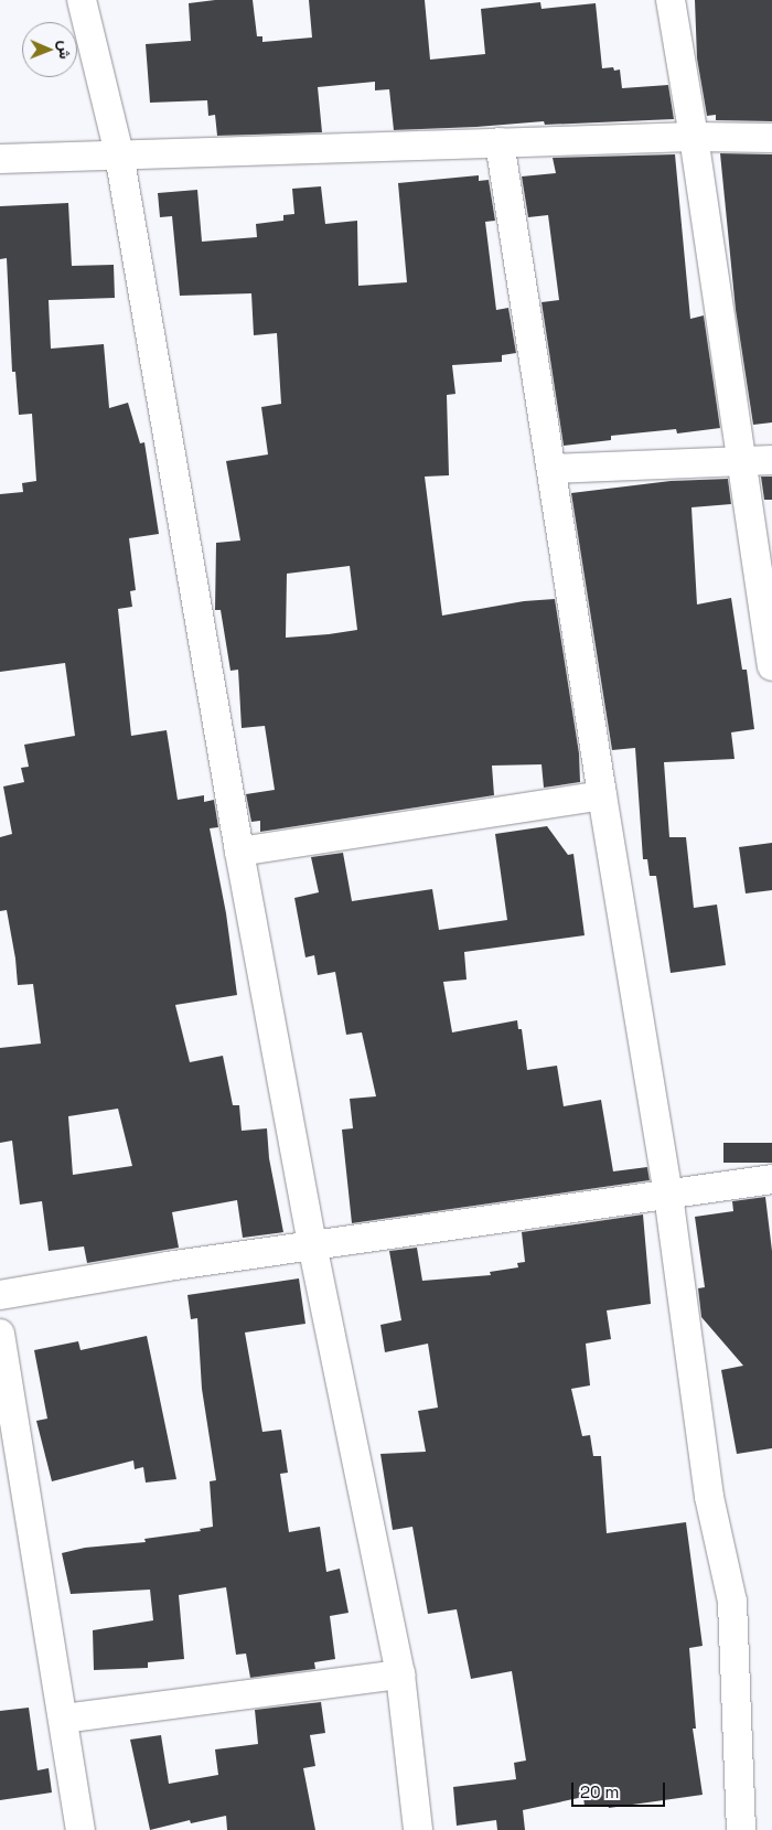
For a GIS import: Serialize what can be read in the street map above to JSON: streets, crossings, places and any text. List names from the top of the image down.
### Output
{
  "scale_bar": "20 m",
  "north": "right"
}
